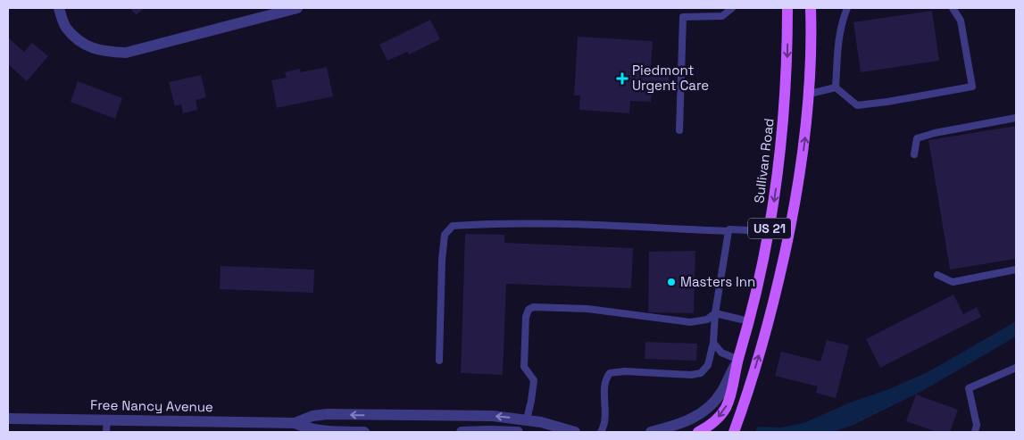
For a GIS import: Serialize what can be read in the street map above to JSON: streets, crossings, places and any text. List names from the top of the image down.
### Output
{
  "streets": {
    "main road": ["Sullivan Road", "US 21"],
    "street": ["Free Nancy Avenue"]
  },
  "places": {
    "health": ["Piedmont Urgent Care"],
    "other": ["Masters Inn"]
  }
}
